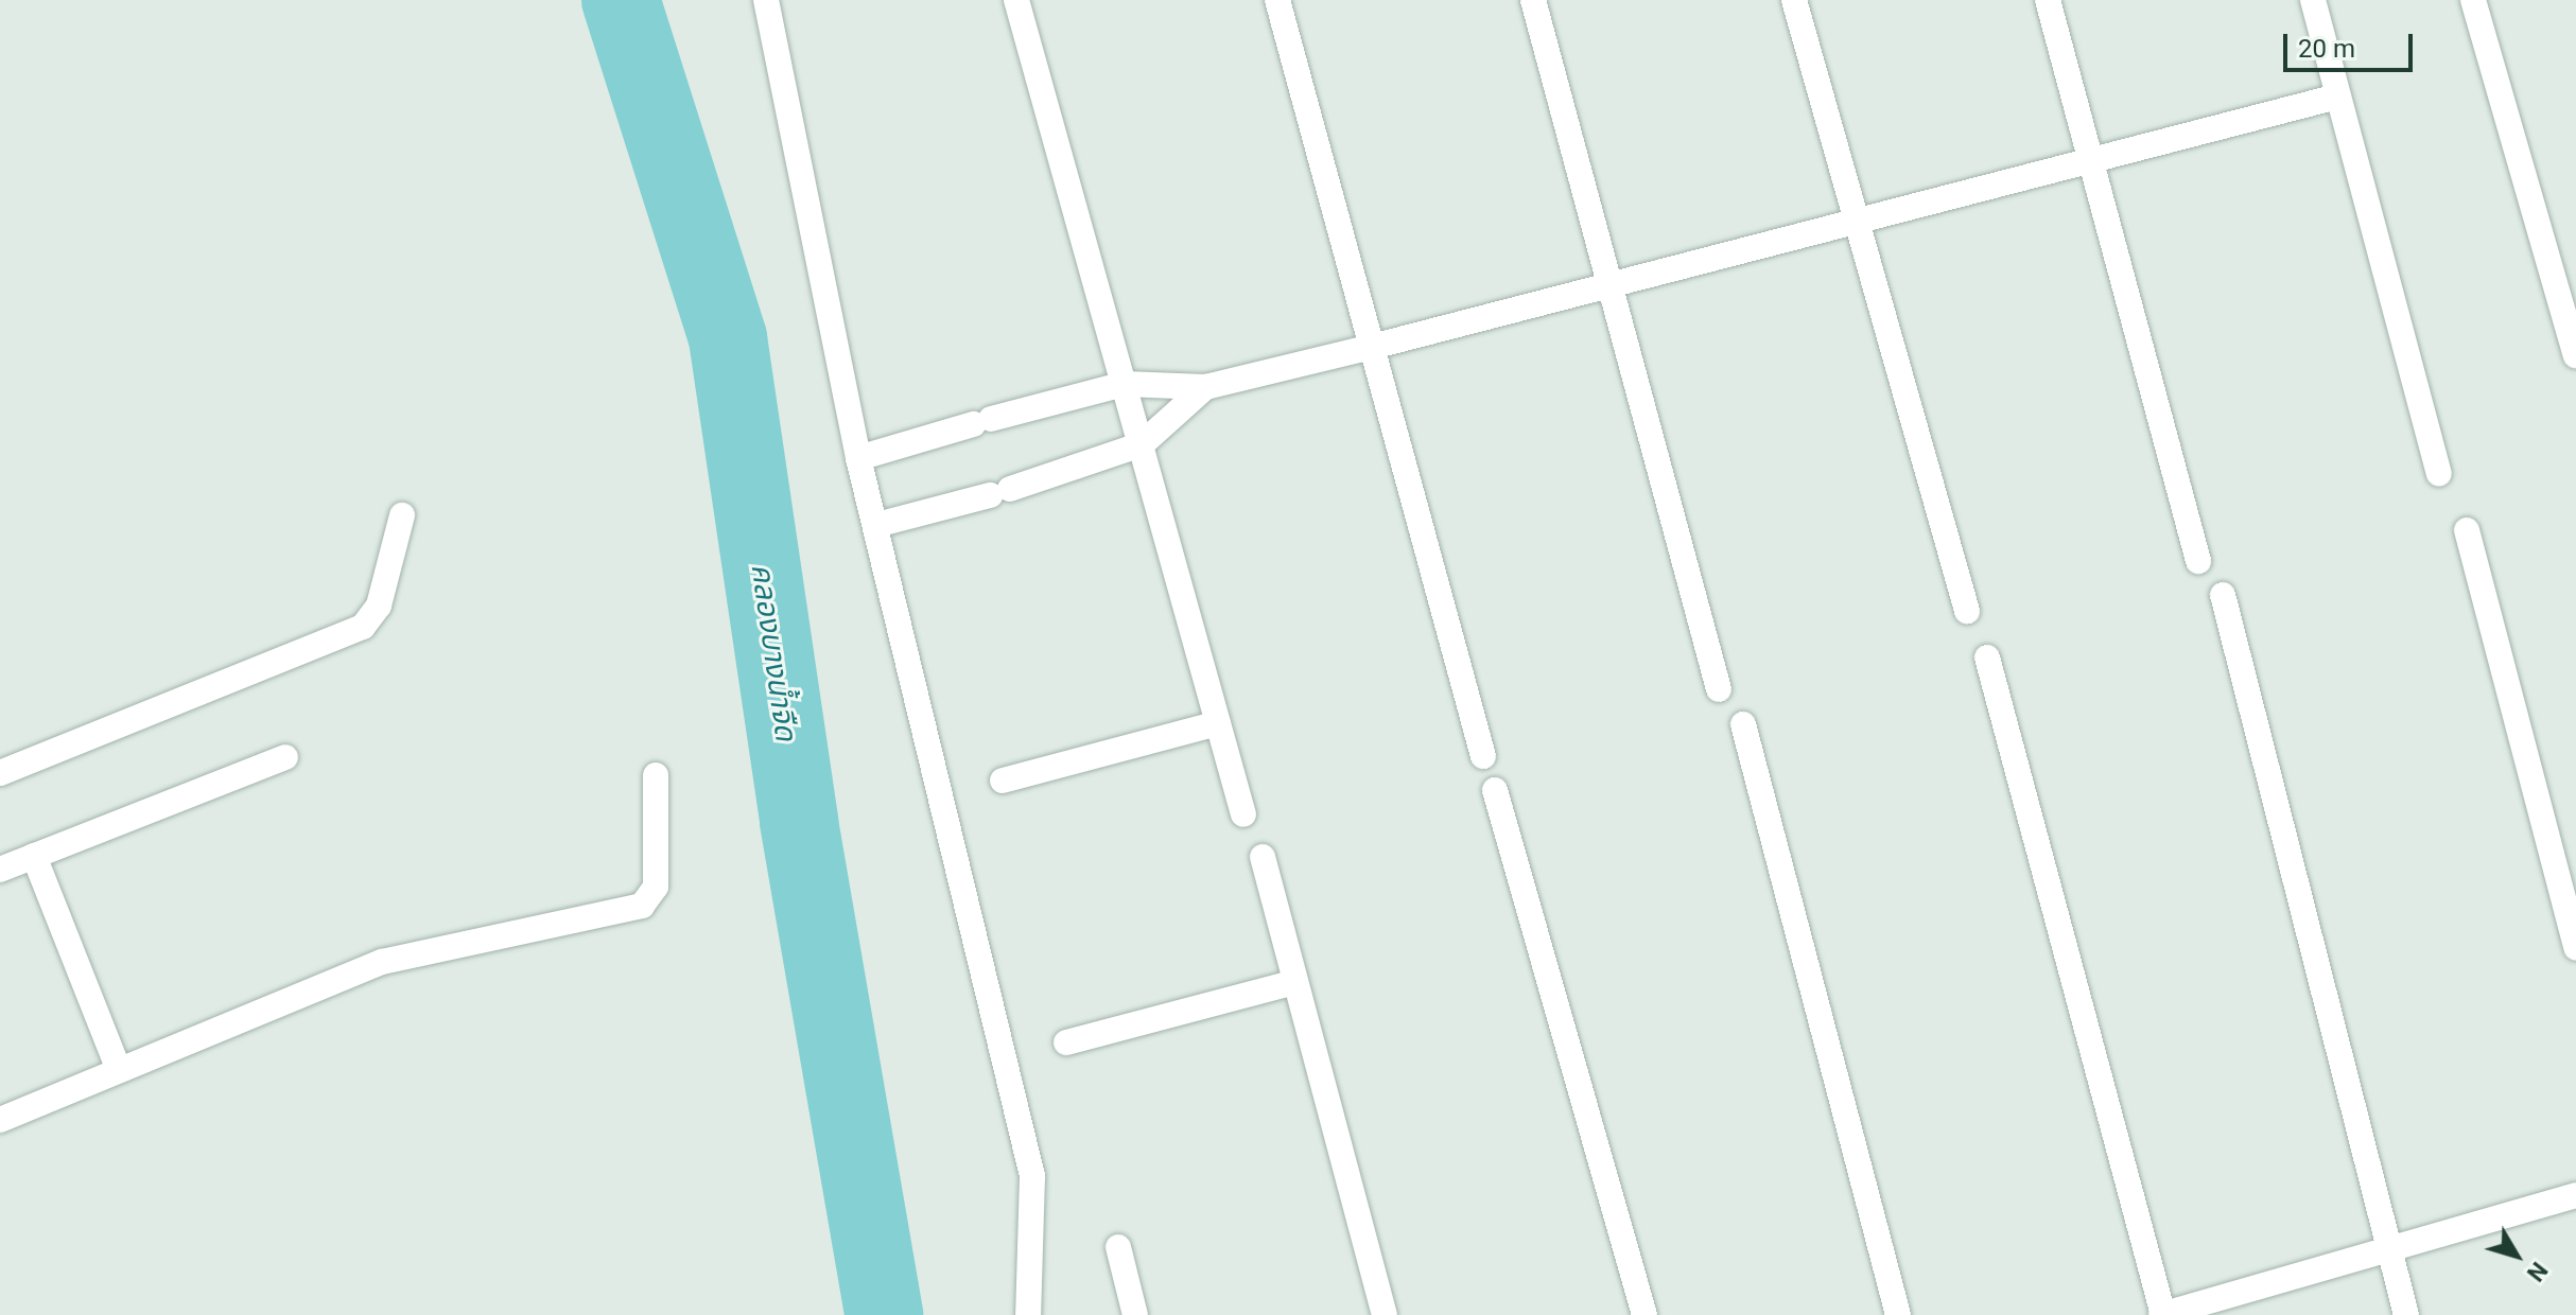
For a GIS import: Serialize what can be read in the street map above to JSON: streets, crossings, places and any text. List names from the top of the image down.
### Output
{
  "water": ["คลองบางน้ำจืด"],
  "scale_bar": "20 m",
  "north": "bottom right"
}
